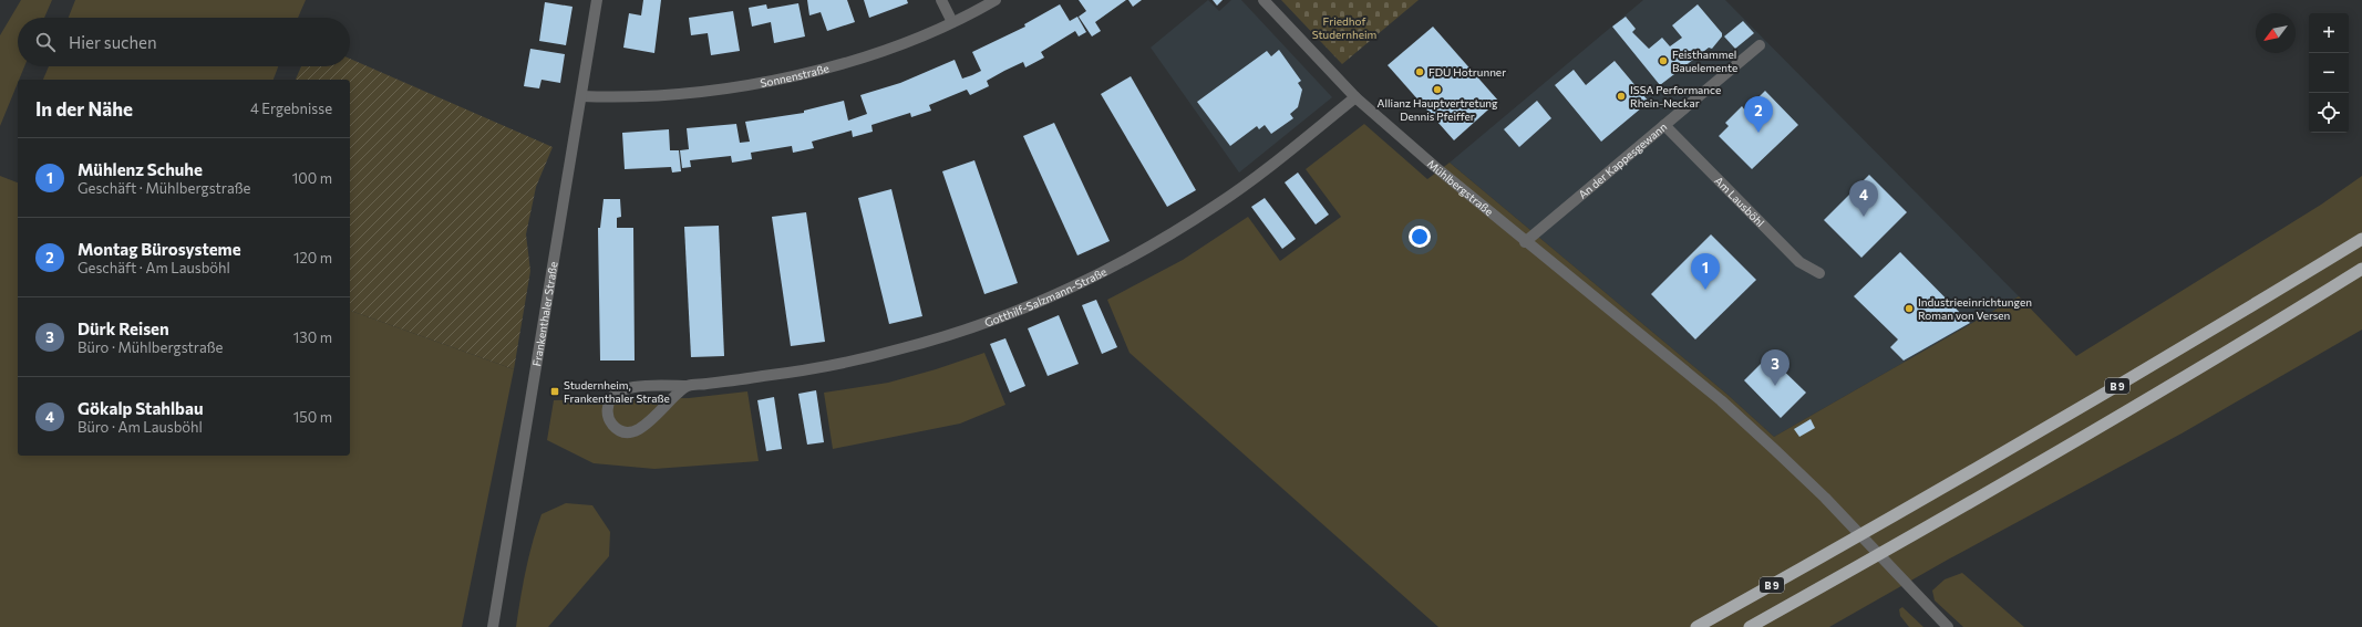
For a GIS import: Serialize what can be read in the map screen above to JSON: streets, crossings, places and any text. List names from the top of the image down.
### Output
{
  "streets": {
    "highway": ["B 9"],
    "street": [
      "Sonnenstraße",
      "An der Kappesgewann",
      "Mühlbergstraße",
      "Am Lausböhl",
      "Gotthilf-Salzmann-Straße",
      "Frankenthaler Straße"
    ]
  },
  "crossings": [
    ["Sonnenstraße", "Frankenthaler Straße"],
    ["An der Kappesgewann", "Mühlbergstraße"],
    ["An der Kappesgewann", "Am Lausböhl"],
    ["Mühlbergstraße", "Gotthilf-Salzmann-Straße"]
  ],
  "parks": ["Friedhof Studernheim"],
  "places": {
    "other": [
      "Feisthammel Bauelemente",
      "FDU Hotrunner",
      "Allianz Hauptvertretung Dennis Pfeiffer",
      "ISSA Performance Rhein-Neckar",
      "Industrieeinrichtungen Roman von Versen"
    ],
    "transit": ["Studernheim, Frankenthaler Straße"]
  },
  "north": "bottom left",
  "page": {
    "map_buttons": ["+", "−"],
    "search": "Hier suchen",
    "heading": ["In der Nähe", "4 Ergebnisse"],
    "pins": [
      "2",
      "4",
      "1",
      "3"
    ],
    "list": [
      {
        "mark": "1",
        "name": "Mühlenz Schuhe",
        "note": "Geschäft · Mühlbergstraße",
        "value": "100 m"
      },
      {
        "mark": "2",
        "name": "Montag Bürosysteme",
        "note": "Geschäft · Am Lausböhl",
        "value": "120 m"
      },
      {
        "mark": "3",
        "name": "Dürk Reisen",
        "note": "Büro · Mühlbergstraße",
        "value": "130 m"
      },
      {
        "mark": "4",
        "name": "Gökalp Stahlbau",
        "note": "Büro · Am Lausböhl",
        "value": "150 m"
      }
    ]
  }
}
